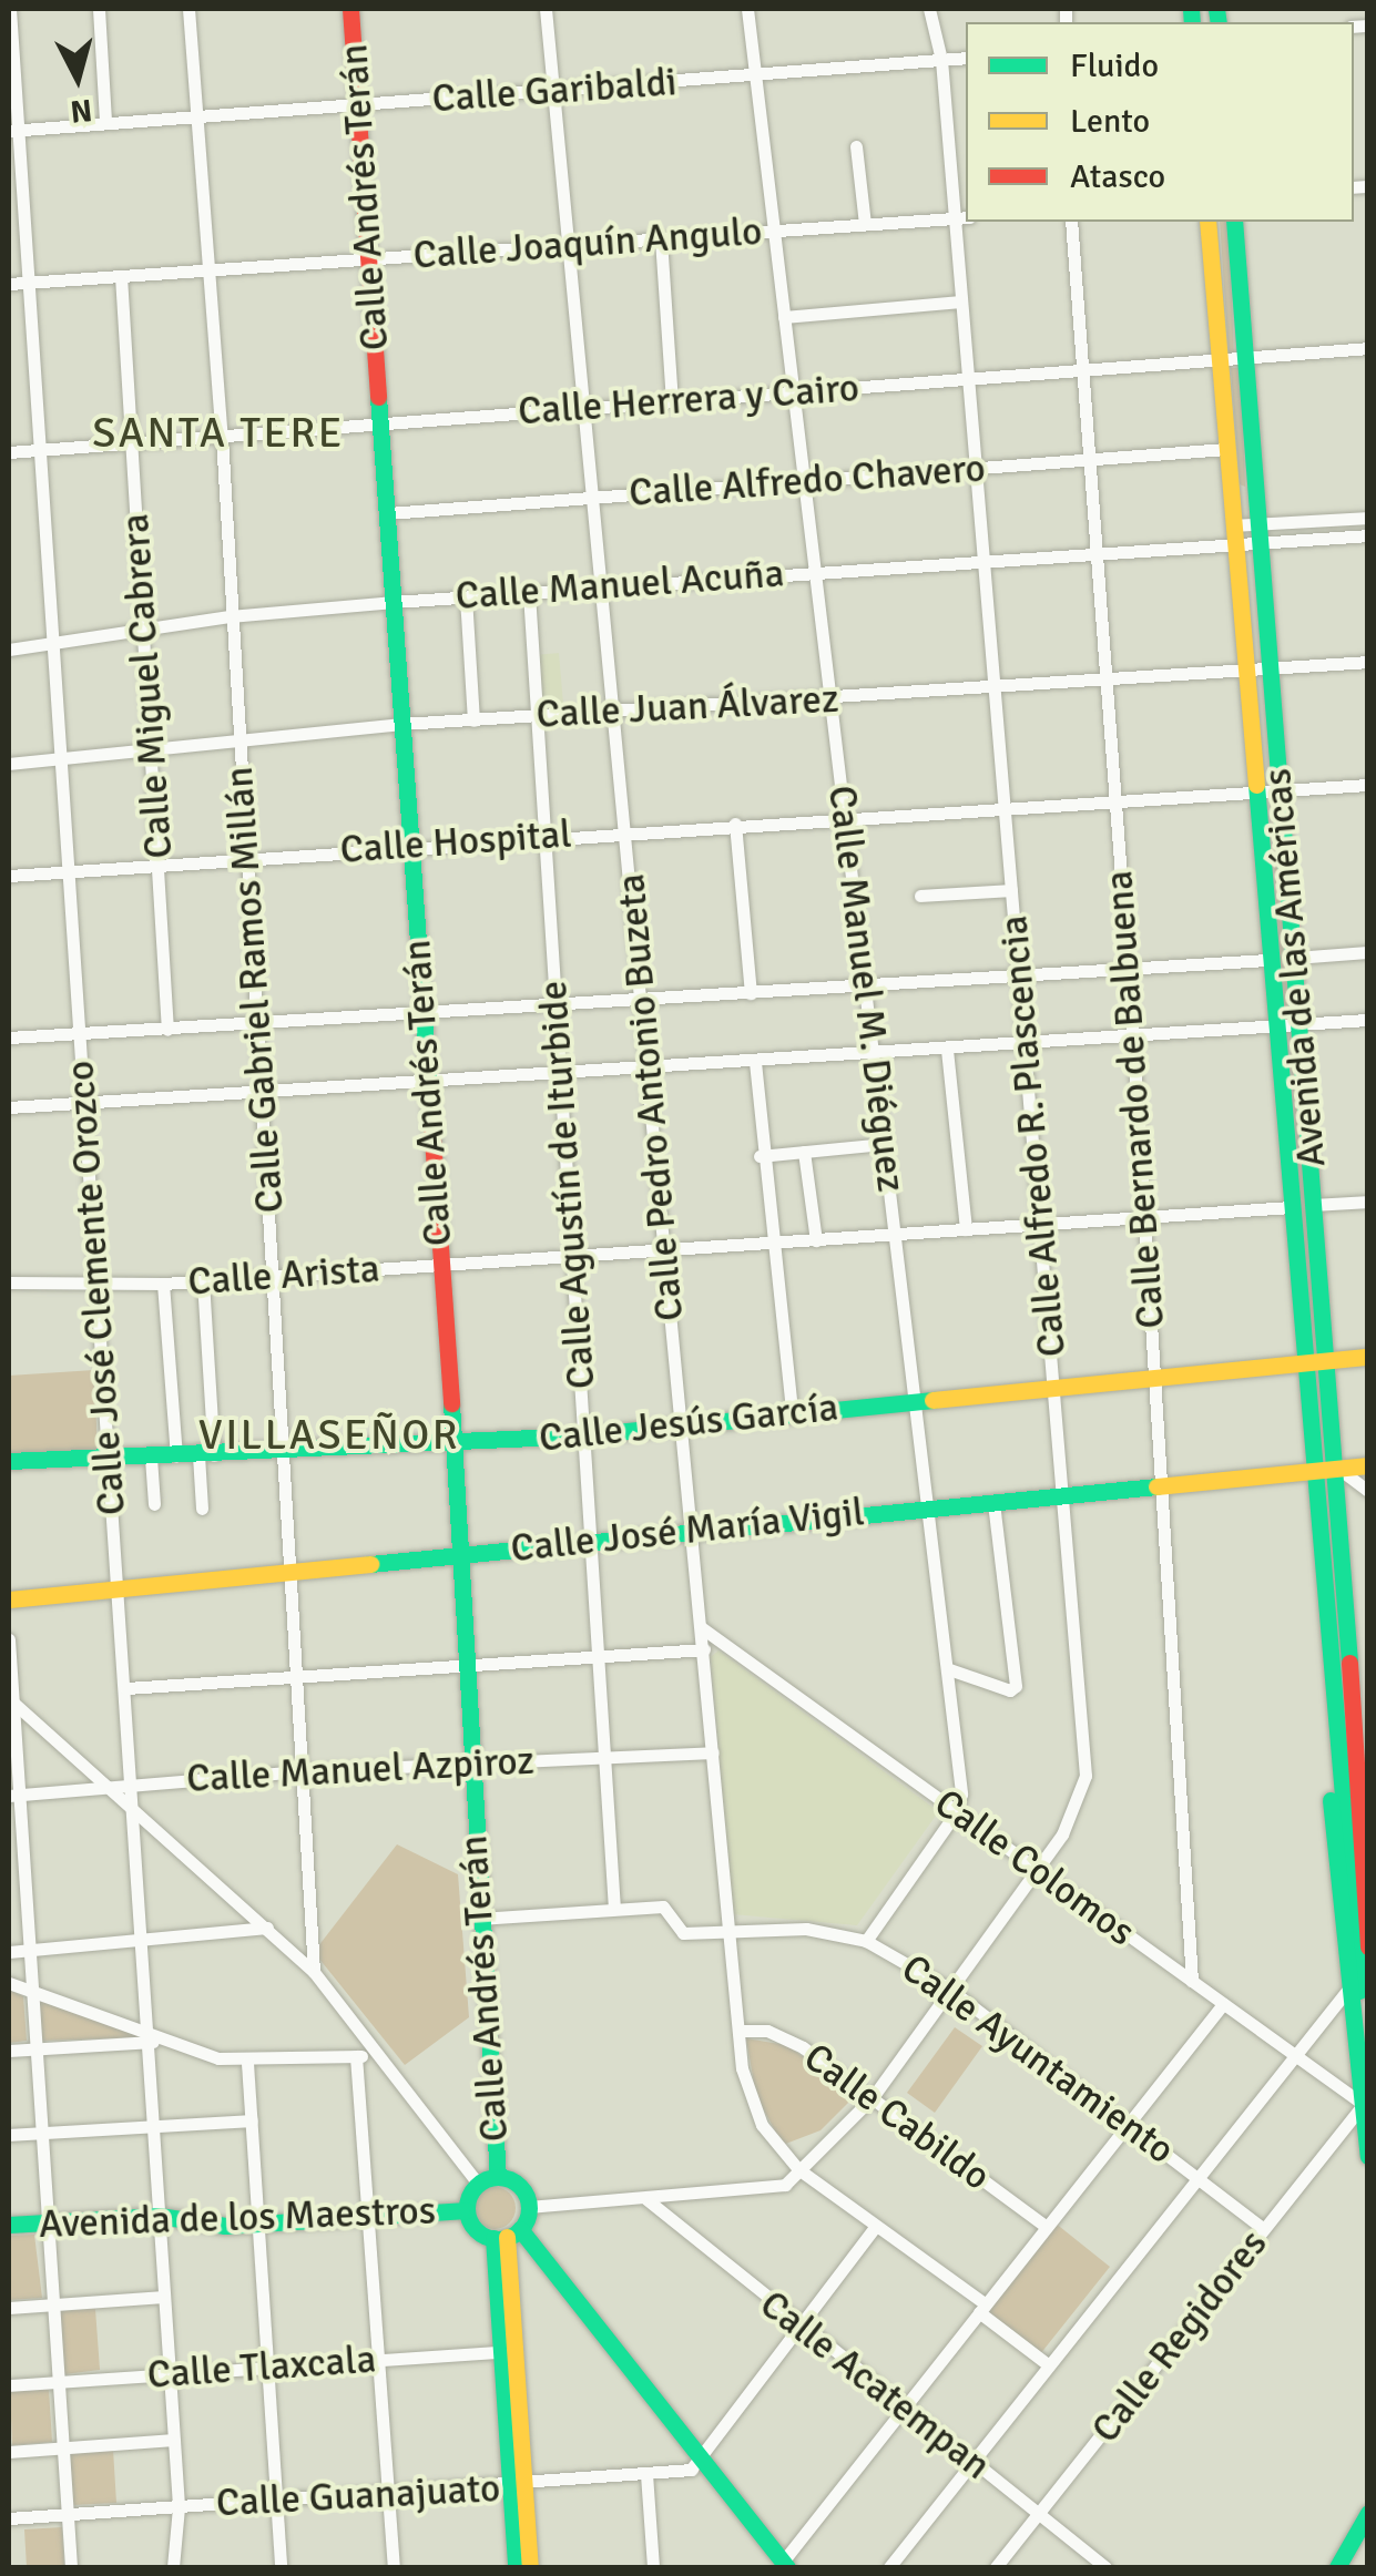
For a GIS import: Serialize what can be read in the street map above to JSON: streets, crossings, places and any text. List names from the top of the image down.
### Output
{
  "streets": {
    "street": [
      "Calle Garibaldi",
      "Calle Andrés Terán",
      "Calle Joaquín Angulo",
      "Calle Herrera y Cairo",
      "Calle Alfredo Chavero",
      "Calle Manuel Acuña",
      "Calle Miguel Cabrera",
      "Calle Juan Álvarez",
      "Calle Hospital",
      "Avenida de las Américas",
      "Calle Manuel M. Diéguez",
      "Calle Gabriel Ramos Millán",
      "Calle Pedro Antonio Buzeta",
      "Calle Bernardo de Balbuena",
      "Calle Alfredo R. Plascencia",
      "Calle Agustín de Iturbide",
      "Calle Arista",
      "Calle José Clemente Orozco",
      "Calle Jesús García",
      "Calle José María Vigil",
      "Calle Manuel Azpiroz",
      "Calle Colomos",
      "Calle Ayuntamiento",
      "Calle Cabildo",
      "Avenida de los Maestros",
      "Calle Regidores",
      "Calle Tlaxcala",
      "Calle Acatempan",
      "Calle Guanajuato"
    ]
  },
  "crossings": [
    ["Calle Garibaldi", "Calle Andrés Terán"],
    ["Calle Garibaldi", "Calle Manuel M. Diéguez"],
    ["Calle Garibaldi", "Calle Gabriel Ramos Millán"],
    ["Calle Garibaldi", "Calle Pedro Antonio Buzeta"],
    ["Calle Garibaldi", "Calle Alfredo R. Plascencia"],
    ["Calle Garibaldi", "Calle José Clemente Orozco"],
    ["Calle Andrés Terán", "Calle Joaquín Angulo"],
    ["Calle Andrés Terán", "Calle Herrera y Cairo"],
    ["Calle Andrés Terán", "Calle Alfredo Chavero"],
    ["Calle Andrés Terán", "Calle Manuel Acuña"],
    ["Calle Andrés Terán", "Calle Juan Álvarez"],
    ["Calle Andrés Terán", "Calle Hospital"],
    ["Calle Andrés Terán", "Calle Arista"],
    ["Calle Andrés Terán", "Calle Jesús García"],
    ["Calle Andrés Terán", "Calle José María Vigil"],
    ["Calle Andrés Terán", "Calle Manuel Azpiroz"],
    ["Calle Andrés Terán", "Calle Ayuntamiento"],
    ["Calle Andrés Terán", "Avenida de los Maestros"],
    ["Calle Joaquín Angulo", "Calle Miguel Cabrera"],
    ["Calle Joaquín Angulo", "Calle Manuel M. Diéguez"],
    ["Calle Joaquín Angulo", "Calle Gabriel Ramos Millán"],
    ["Calle Joaquín Angulo", "Calle Pedro Antonio Buzeta"],
    ["Calle Joaquín Angulo", "Calle Alfredo R. Plascencia"],
    ["Calle Joaquín Angulo", "Calle José Clemente Orozco"],
    ["Calle Herrera y Cairo", "Calle Miguel Cabrera"],
    ["Calle Herrera y Cairo", "Avenida de las Américas"],
    ["Calle Herrera y Cairo", "Calle Manuel M. Diéguez"],
    ["Calle Herrera y Cairo", "Calle Gabriel Ramos Millán"],
    ["Calle Herrera y Cairo", "Calle Pedro Antonio Buzeta"],
    ["Calle Herrera y Cairo", "Calle Bernardo de Balbuena"],
    ["Calle Herrera y Cairo", "Calle Alfredo R. Plascencia"],
    ["Calle Herrera y Cairo", "Calle José Clemente Orozco"],
    ["Calle Alfredo Chavero", "Avenida de las Américas"],
    ["Calle Alfredo Chavero", "Calle Manuel M. Diéguez"],
    ["Calle Alfredo Chavero", "Calle Pedro Antonio Buzeta"],
    ["Calle Alfredo Chavero", "Calle Bernardo de Balbuena"],
    ["Calle Alfredo Chavero", "Calle Alfredo R. Plascencia"],
    ["Calle Manuel Acuña", "Calle Miguel Cabrera"],
    ["Calle Manuel Acuña", "Avenida de las Américas"],
    ["Calle Manuel Acuña", "Calle Manuel M. Diéguez"],
    ["Calle Manuel Acuña", "Calle Gabriel Ramos Millán"],
    ["Calle Manuel Acuña", "Calle Pedro Antonio Buzeta"],
    ["Calle Manuel Acuña", "Calle Bernardo de Balbuena"],
    ["Calle Manuel Acuña", "Calle Alfredo R. Plascencia"],
    ["Calle Manuel Acuña", "Calle Agustín de Iturbide"],
    ["Calle Manuel Acuña", "Calle José Clemente Orozco"],
    ["Calle Miguel Cabrera", "Calle Juan Álvarez"],
    ["Calle Miguel Cabrera", "Calle Hospital"],
    ["Calle Juan Álvarez", "Avenida de las Américas"],
    ["Calle Juan Álvarez", "Calle Manuel M. Diéguez"],
    ["Calle Juan Álvarez", "Calle Gabriel Ramos Millán"],
    ["Calle Juan Álvarez", "Calle Pedro Antonio Buzeta"],
    ["Calle Juan Álvarez", "Calle Bernardo de Balbuena"],
    ["Calle Juan Álvarez", "Calle Alfredo R. Plascencia"],
    ["Calle Juan Álvarez", "Calle Agustín de Iturbide"],
    ["Calle Juan Álvarez", "Calle José Clemente Orozco"],
    ["Calle Hospital", "Avenida de las Américas"],
    ["Calle Hospital", "Calle Manuel M. Diéguez"],
    ["Calle Hospital", "Calle Gabriel Ramos Millán"],
    ["Calle Hospital", "Calle Pedro Antonio Buzeta"],
    ["Calle Hospital", "Calle Bernardo de Balbuena"],
    ["Calle Hospital", "Calle Alfredo R. Plascencia"],
    ["Calle Hospital", "Calle Agustín de Iturbide"],
    ["Calle Hospital", "Calle José Clemente Orozco"],
    ["Avenida de las Américas", "Calle Arista"],
    ["Avenida de las Américas", "Calle Jesús García"],
    ["Avenida de las Américas", "Calle José María Vigil"],
    ["Avenida de las Américas", "Calle Colomos"],
    ["Avenida de las Américas", "Calle Regidores"],
    ["Calle Manuel M. Diéguez", "Calle Arista"],
    ["Calle Manuel M. Diéguez", "Calle Jesús García"],
    ["Calle Manuel M. Diéguez", "Calle José María Vigil"],
    ["Calle Manuel M. Diéguez", "Calle Colomos"],
    ["Calle Gabriel Ramos Millán", "Calle Arista"],
    ["Calle Gabriel Ramos Millán", "Calle Jesús García"],
    ["Calle Gabriel Ramos Millán", "Calle José María Vigil"],
    ["Calle Gabriel Ramos Millán", "Calle Manuel Azpiroz"],
    ["Calle Pedro Antonio Buzeta", "Calle Alfredo R. Plascencia"],
    ["Calle Pedro Antonio Buzeta", "Calle Arista"],
    ["Calle Pedro Antonio Buzeta", "Calle Jesús García"],
    ["Calle Pedro Antonio Buzeta", "Calle José María Vigil"],
    ["Calle Pedro Antonio Buzeta", "Calle Manuel Azpiroz"],
    ["Calle Pedro Antonio Buzeta", "Calle Colomos"],
    ["Calle Pedro Antonio Buzeta", "Calle Ayuntamiento"],
    ["Calle Pedro Antonio Buzeta", "Calle Cabildo"],
    ["Calle Bernardo de Balbuena", "Calle Arista"],
    ["Calle Bernardo de Balbuena", "Calle Jesús García"],
    ["Calle Bernardo de Balbuena", "Calle José María Vigil"],
    ["Calle Bernardo de Balbuena", "Calle Colomos"],
    ["Calle Alfredo R. Plascencia", "Calle Arista"],
    ["Calle Alfredo R. Plascencia", "Calle Jesús García"],
    ["Calle Alfredo R. Plascencia", "Calle José María Vigil"],
    ["Calle Alfredo R. Plascencia", "Calle Colomos"],
    ["Calle Alfredo R. Plascencia", "Calle Ayuntamiento"],
    ["Calle Alfredo R. Plascencia", "Calle Cabildo"],
    ["Calle Agustín de Iturbide", "Calle Arista"],
    ["Calle Agustín de Iturbide", "Calle Jesús García"],
    ["Calle Agustín de Iturbide", "Calle José María Vigil"],
    ["Calle Agustín de Iturbide", "Calle Manuel Azpiroz"],
    ["Calle Agustín de Iturbide", "Calle Ayuntamiento"],
    ["Calle Arista", "Calle José Clemente Orozco"],
    ["Calle José Clemente Orozco", "Calle Jesús García"],
    ["Calle José Clemente Orozco", "Calle José María Vigil"],
    ["Calle José Clemente Orozco", "Calle Manuel Azpiroz"],
    ["Calle José Clemente Orozco", "Avenida de los Maestros"],
    ["Calle José Clemente Orozco", "Calle Tlaxcala"],
    ["Calle José Clemente Orozco", "Calle Guanajuato"],
    ["Calle Colomos", "Calle Regidores"],
    ["Calle Ayuntamiento", "Calle Regidores"],
    ["Calle Regidores", "Calle Acatempan"]
  ],
  "districts": ["SANTA TERE", "VILLASEÑOR"],
  "legend": ["Fluido", "Lento", "Atasco"],
  "north": "bottom"
}
